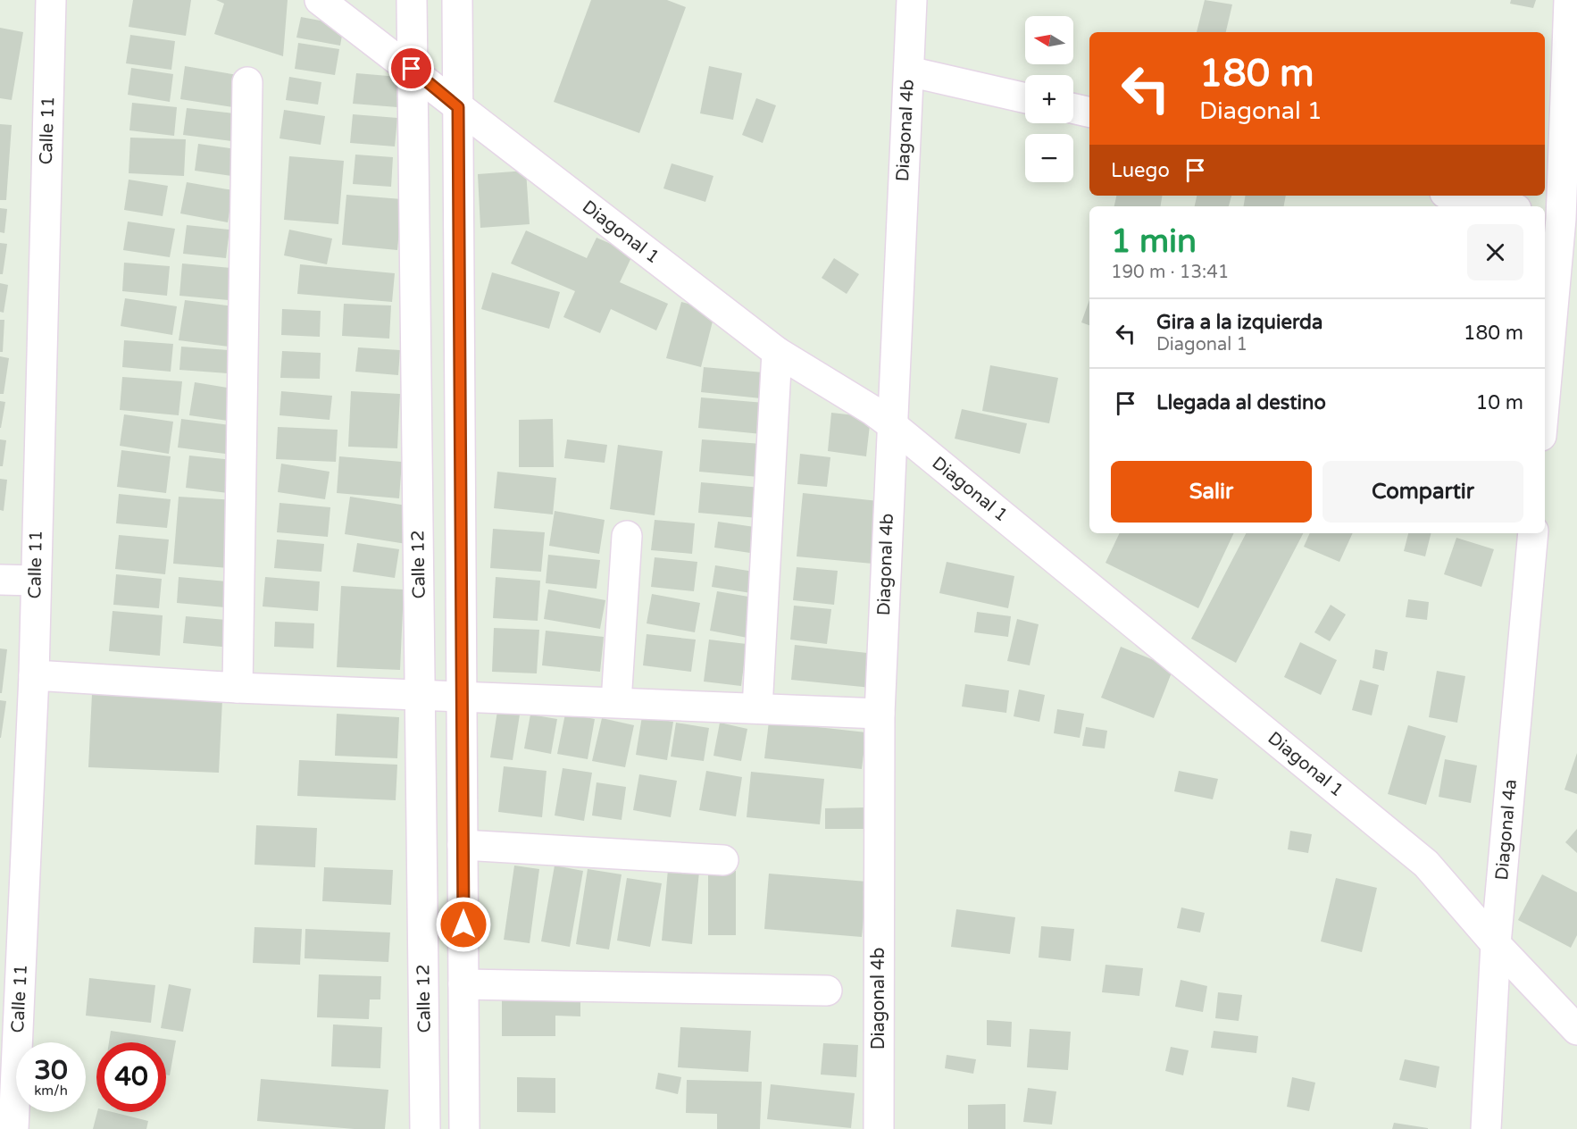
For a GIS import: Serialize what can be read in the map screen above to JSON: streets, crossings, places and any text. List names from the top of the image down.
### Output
{
  "streets": {
    "street": [
      "Calle 11",
      "Diagonal 4b",
      "Diagonal 1",
      "Calle 12",
      "Diagonal 4a"
    ]
  },
  "crossings": [
    ["Diagonal 4b", "Diagonal 1"],
    ["Diagonal 1", "Calle 12"],
    ["Diagonal 1", "Diagonal 4a"]
  ],
  "north": "left",
  "page": {
    "map_buttons": ["+", "−"],
    "turn": ["180 m", "Diagonal 1"],
    "then": "Luego",
    "heading": ["1 min", "190 m · 13:41"],
    "list": [
      {
        "name": "Gira a la izquierda",
        "note": "Diagonal 1",
        "value": "180 m"
      },
      {
        "name": "Llegada al destino",
        "value": "10 m"
      }
    ],
    "buttons": ["Salir", "Compartir"],
    "speed": "30 km/h",
    "limit": "40"
  }
}
